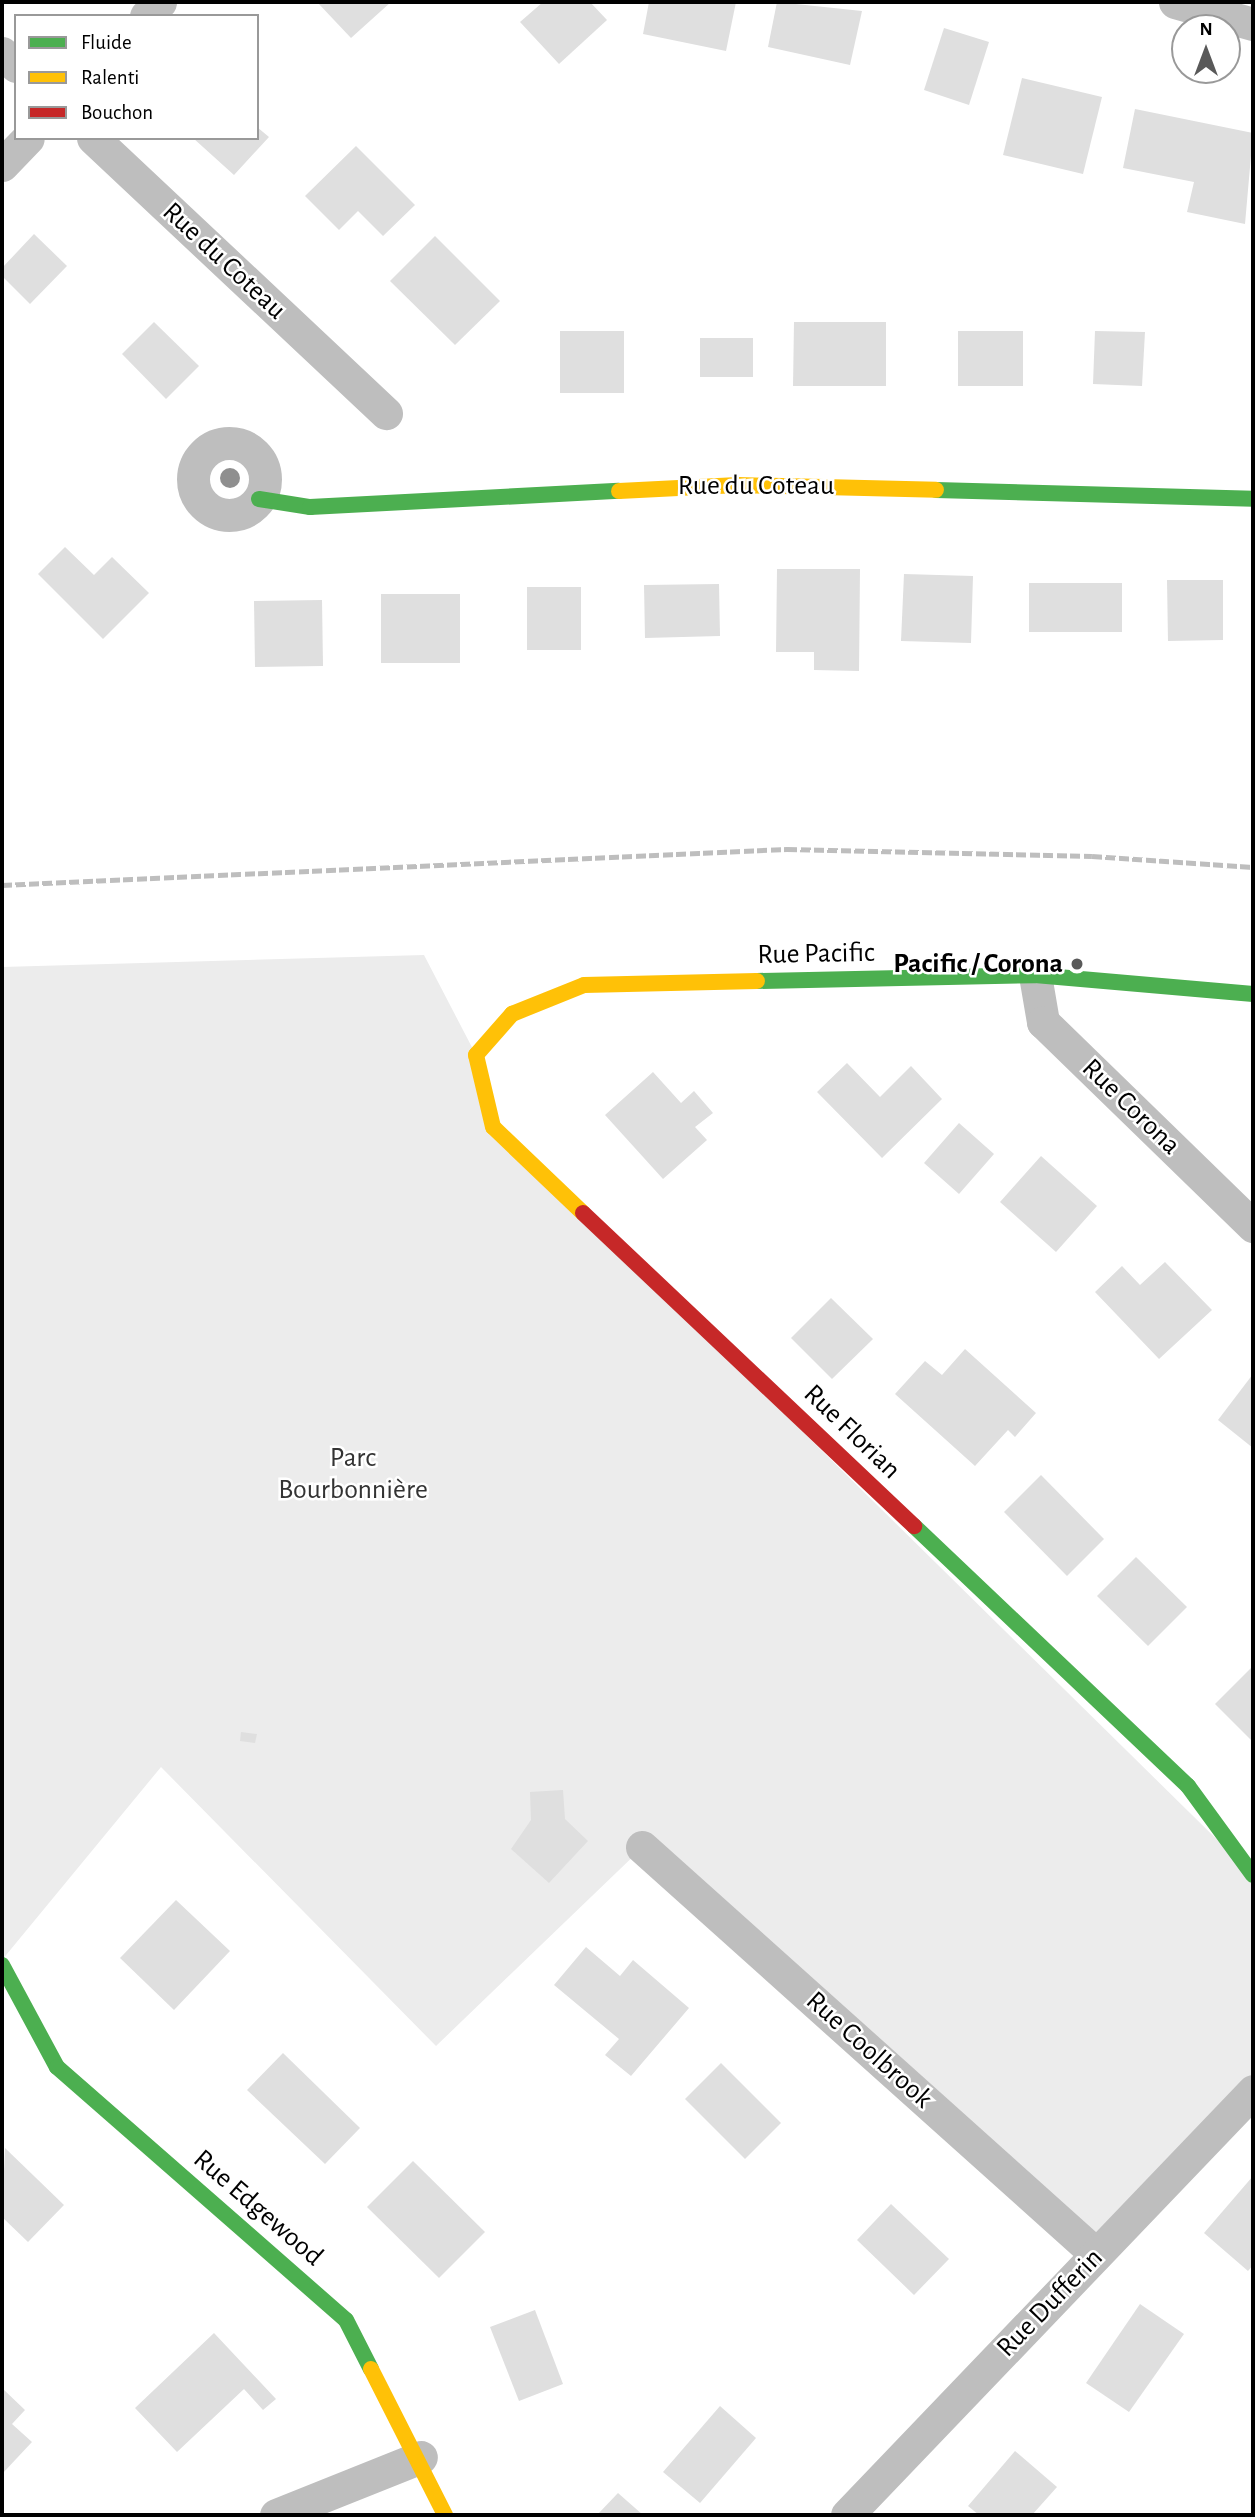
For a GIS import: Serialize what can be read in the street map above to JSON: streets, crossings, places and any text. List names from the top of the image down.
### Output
{
  "streets": {
    "street": [
      "Rue du Coteau",
      "Rue Pacific",
      "Rue Corona",
      "Rue Florian",
      "Rue Coolbrook",
      "Rue Edgewood",
      "Rue Dufferin"
    ]
  },
  "crossings": [
    ["Rue Pacific", "Rue Corona"],
    ["Rue Pacific", "Rue Florian"],
    ["Rue Coolbrook", "Rue Dufferin"]
  ],
  "parks": ["Parc Bourbonnière"],
  "places": ["Pacific / Corona"],
  "legend": ["Fluide", "Ralenti", "Bouchon"],
  "north": "top"
}
